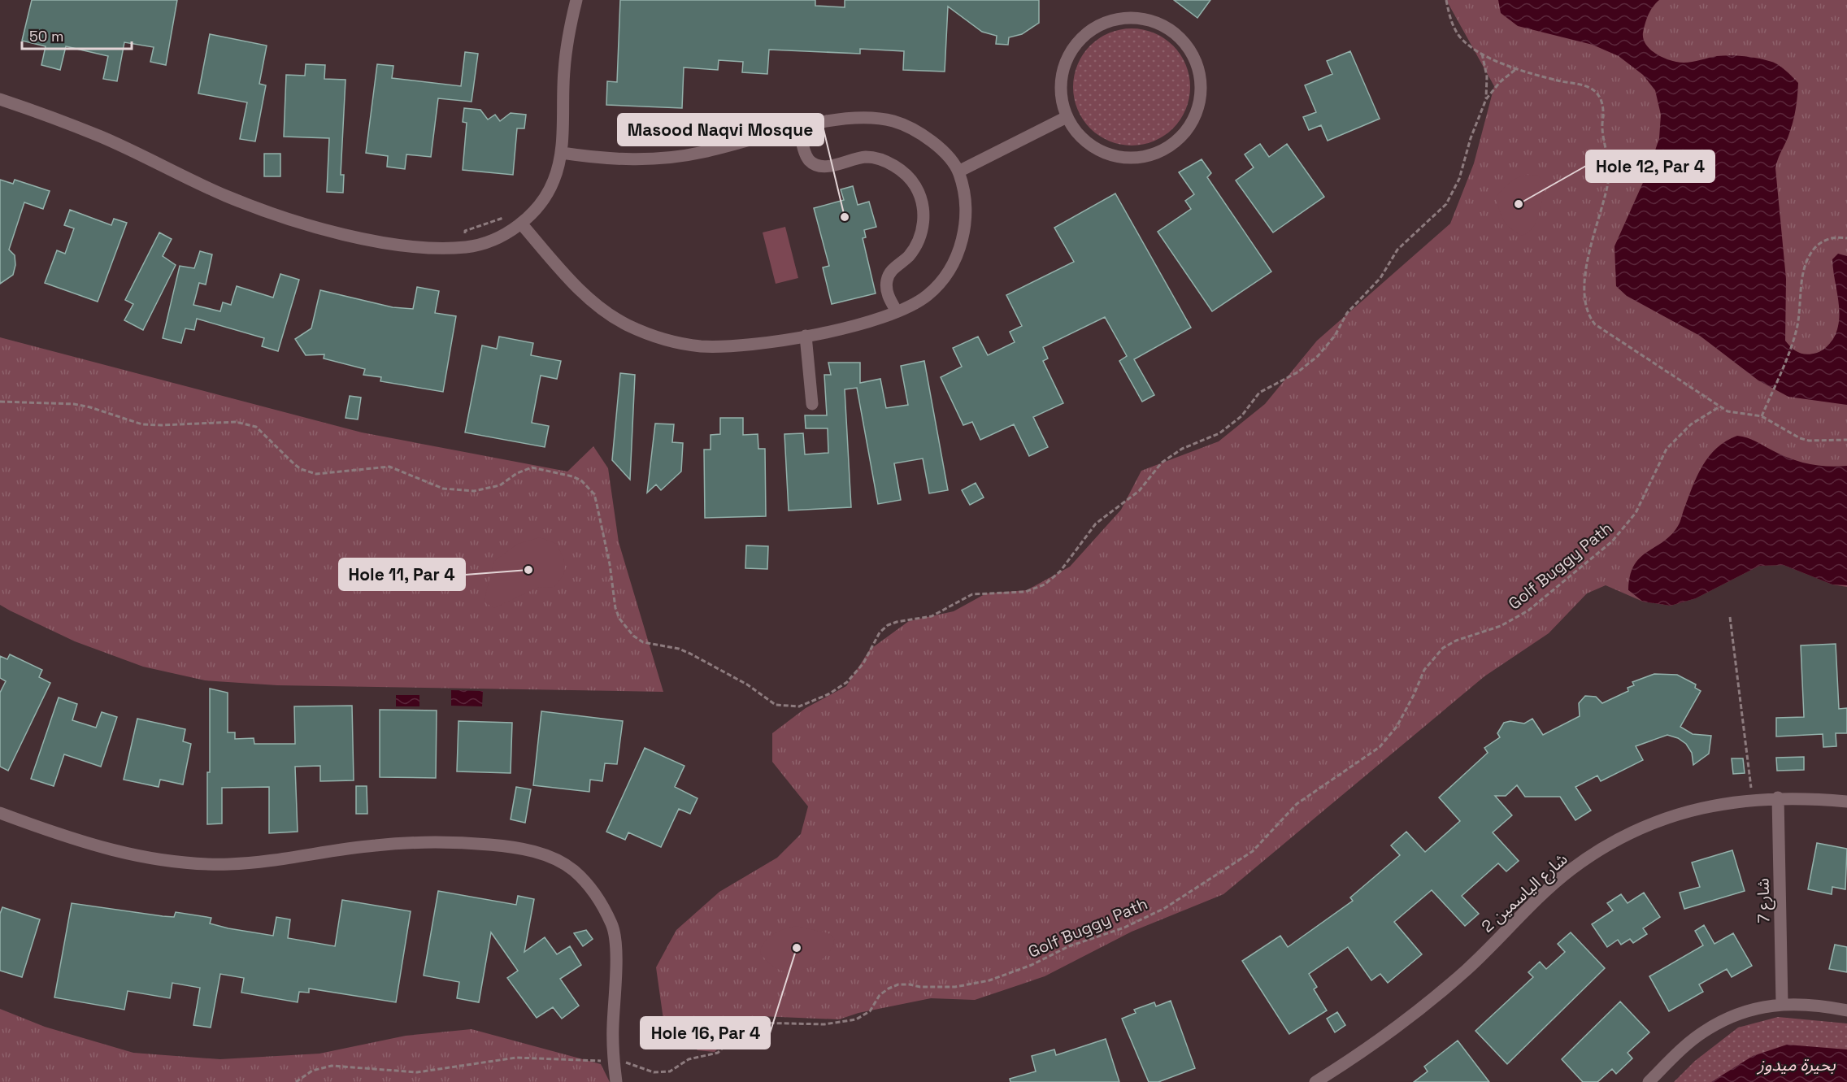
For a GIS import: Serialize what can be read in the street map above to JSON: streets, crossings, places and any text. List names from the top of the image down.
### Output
{
  "streets": {
    "street": ["شارع الياسمين 2", "شارع 7"],
    "path": ["Golf Buggy Path"]
  },
  "crossings": [
    ["شارع الياسمين 2", "شارع 7"]
  ],
  "water": ["بحيرة ميدوز"],
  "places": [
    "Hole 12, Par 4",
    "Masood Naqvi Mosque",
    "Hole 11, Par 4",
    "Hole 16, Par 4"
  ],
  "scale_bar": "50 m"
}
